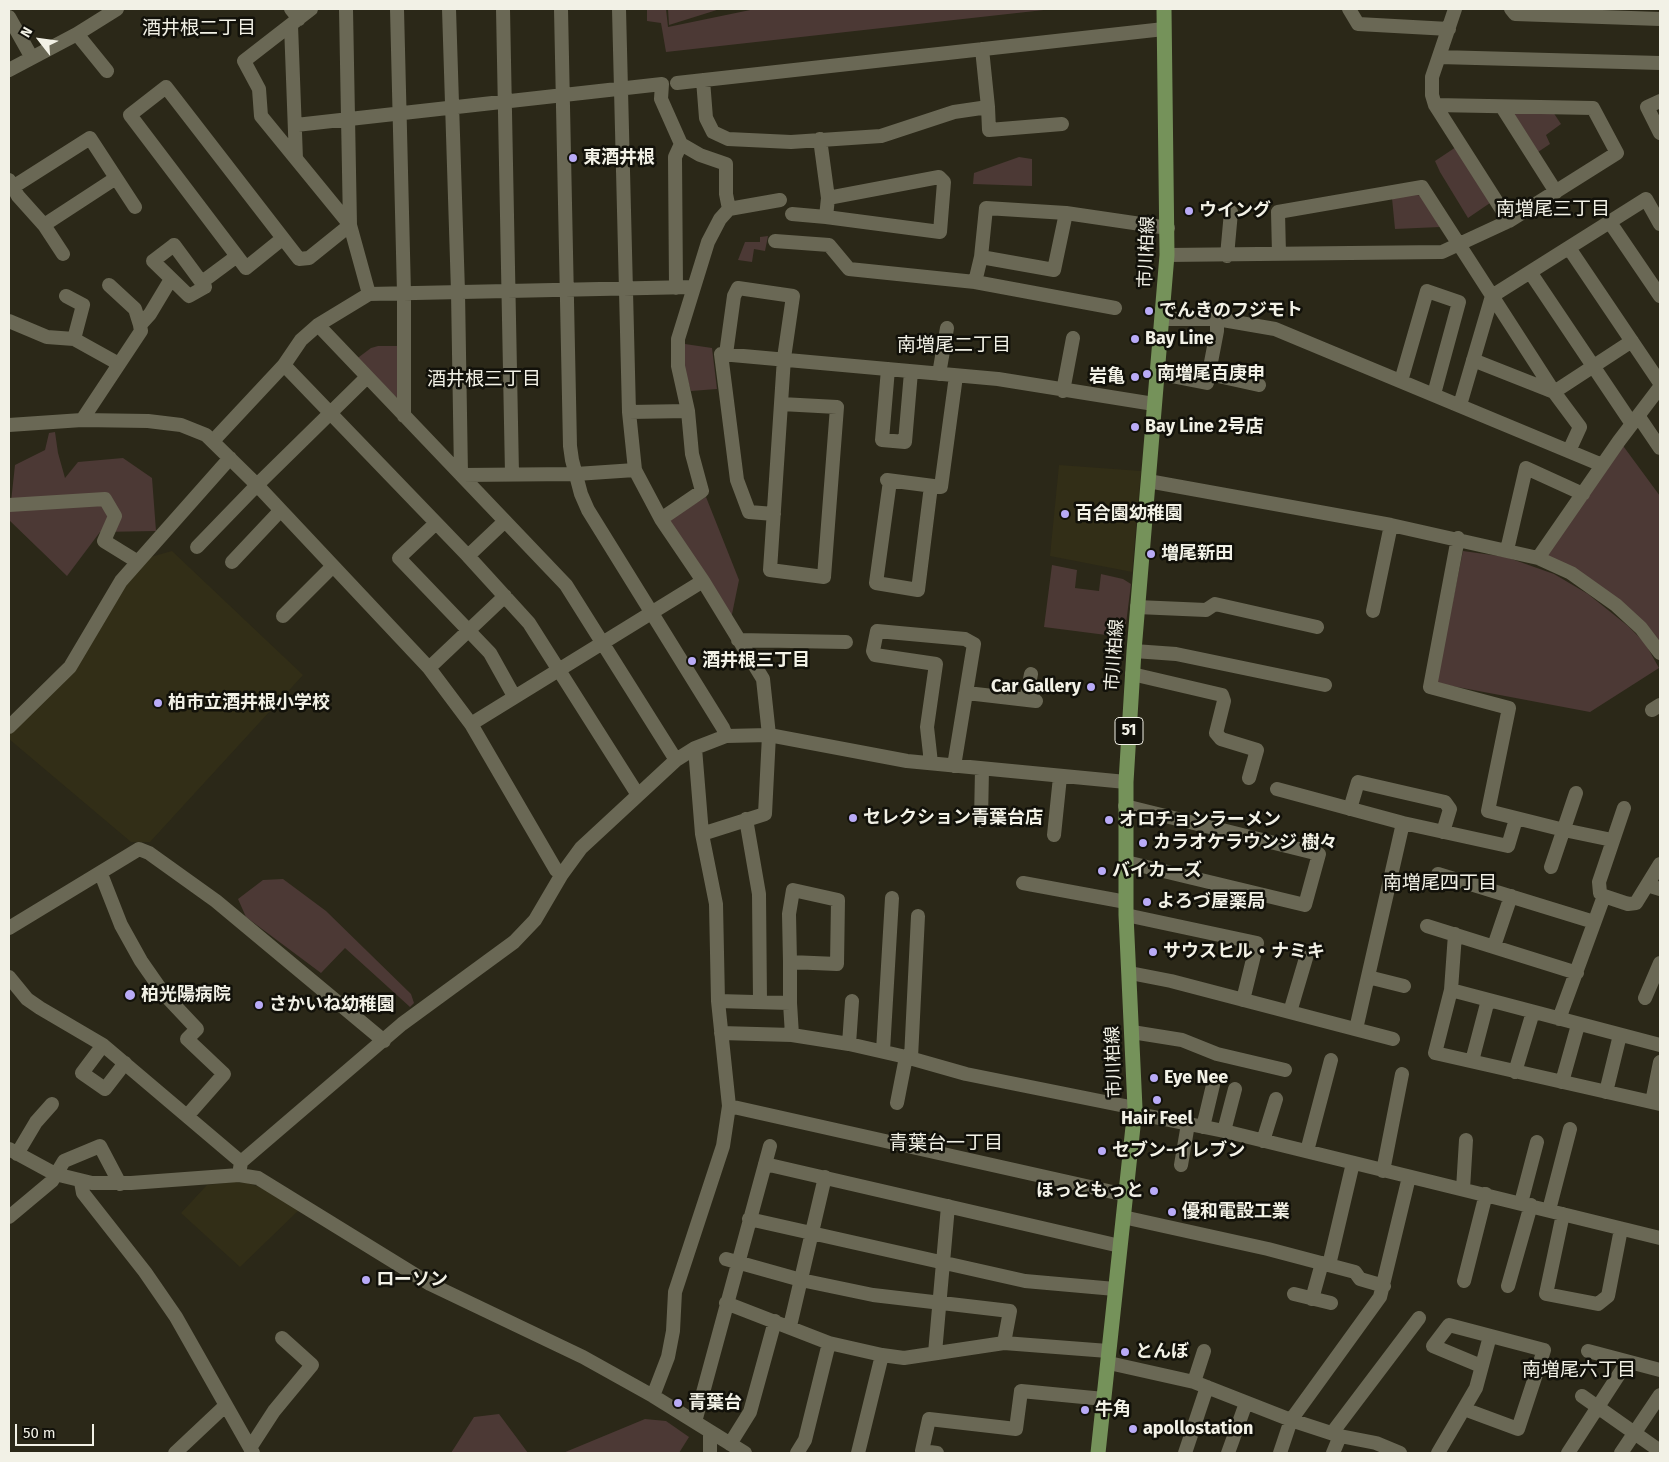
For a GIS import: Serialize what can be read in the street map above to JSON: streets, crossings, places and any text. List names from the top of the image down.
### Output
{
  "streets": {
    "main road": ["市川柏線", "51"]
  },
  "districts": [
    "酒井根二丁目",
    "南増尾三丁目",
    "南増尾二丁目",
    "酒井根三丁目",
    "南増尾四丁目",
    "青葉台一丁目",
    "南増尾六丁目"
  ],
  "places": [
    "東酒井根",
    "ウイング",
    "でんきのフジモト",
    "Bay Line",
    "南増尾百庚申",
    "岩亀",
    "Bay Line 2号店",
    "百合園幼稚園",
    "増尾新田",
    "酒井根三丁目",
    "Car Gallery",
    "柏市立酒井根小学校",
    "セレクション青葉台店",
    "オロチョンラーメン",
    "カラオケラウンジ 樹々",
    "バイカーズ",
    "よろづ屋薬局",
    "サウスヒル・ナミキ",
    "柏光陽病院",
    "さかいね幼稚園",
    "Eye Nee",
    "Hair Feel",
    "セブン-イレブン",
    "ほっともっと",
    "優和電設工業",
    "ローソン",
    "とんぼ",
    "青葉台",
    "牛角",
    "apollostation"
  ],
  "scale_bar": "50 m",
  "north": "top left"
}
